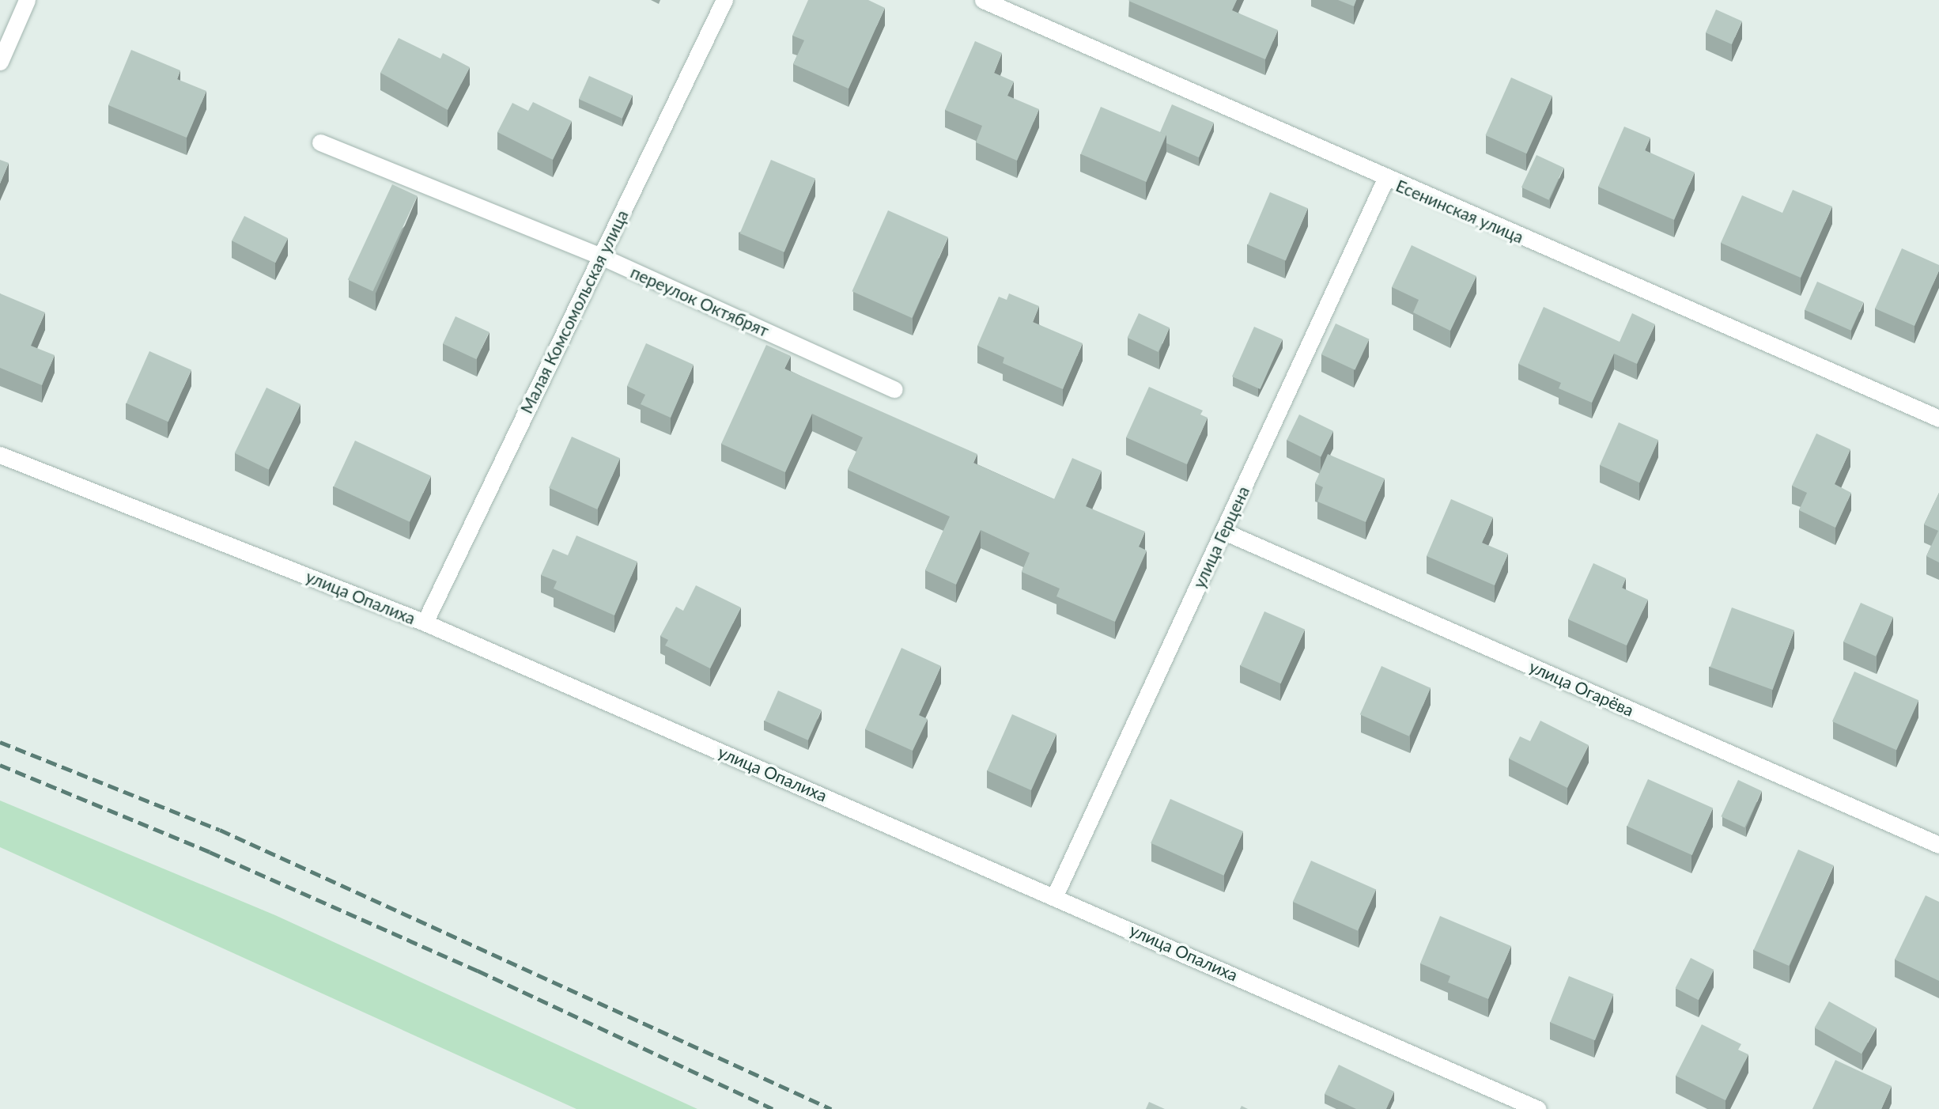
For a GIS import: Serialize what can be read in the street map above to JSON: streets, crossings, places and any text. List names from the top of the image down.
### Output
{
  "streets": {
    "street": [
      "Есенинская улица",
      "переулок Октябрят",
      "Малая Комсомольская улица",
      "улица Герцена",
      "улица Опалиха",
      "улица Огарёва"
    ]
  },
  "crossings": [
    ["Есенинская улица", "улица Герцена"],
    ["переулок Октябрят", "Малая Комсомольская улица"],
    ["Малая Комсомольская улица", "улица Опалиха"],
    ["улица Герцена", "улица Опалиха"],
    ["улица Герцена", "улица Огарёва"]
  ]
}
